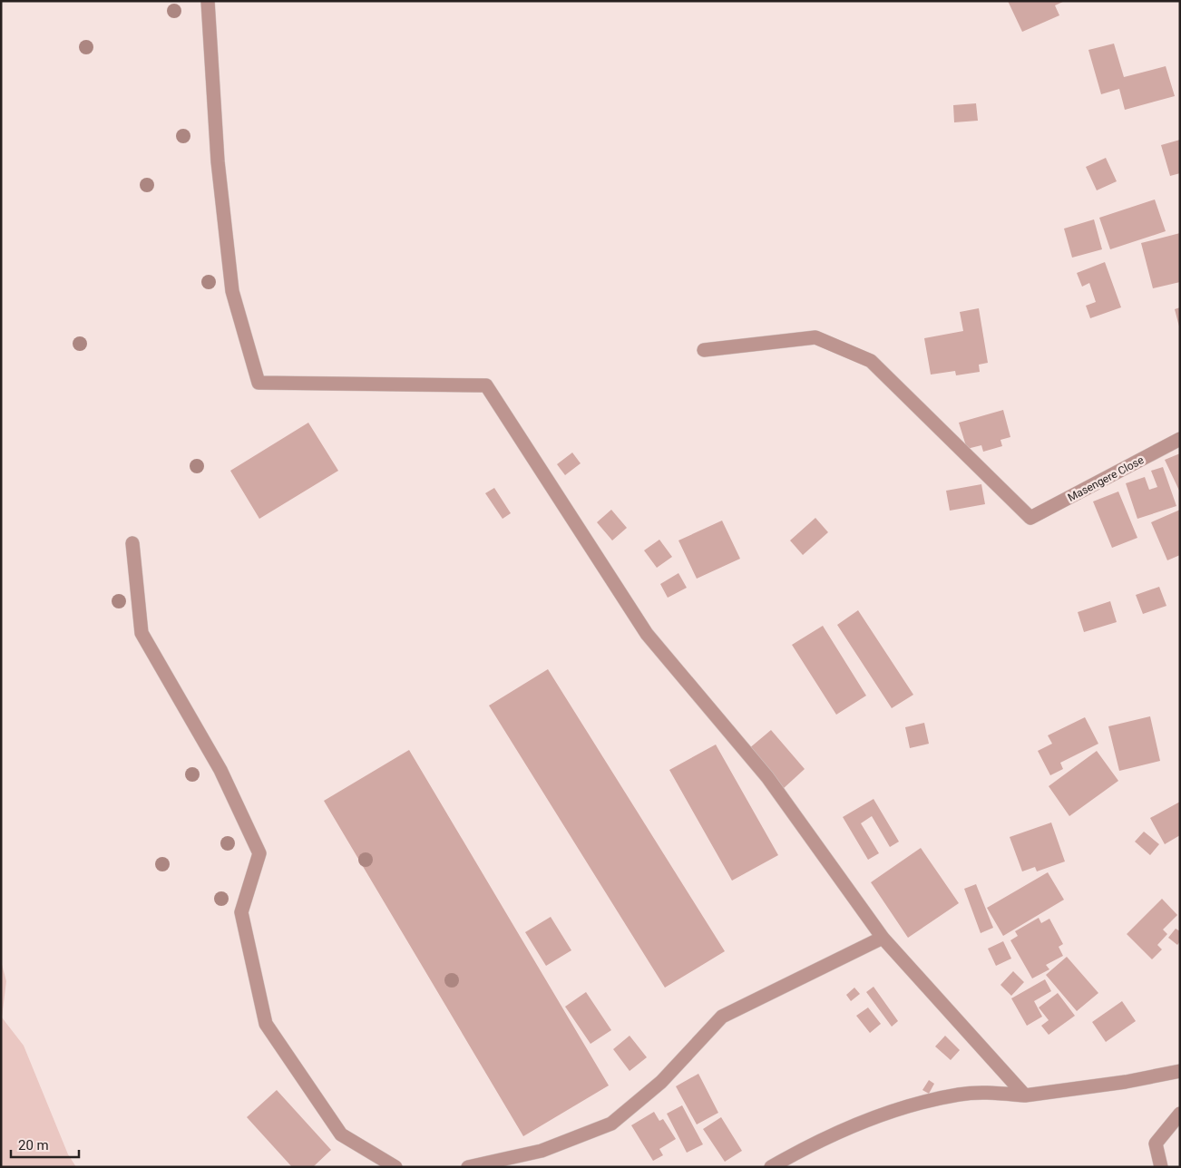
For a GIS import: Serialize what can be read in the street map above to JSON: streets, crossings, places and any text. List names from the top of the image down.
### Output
{
  "streets": {
    "street": ["Masengere Close"]
  },
  "scale_bar": "20 m"
}
